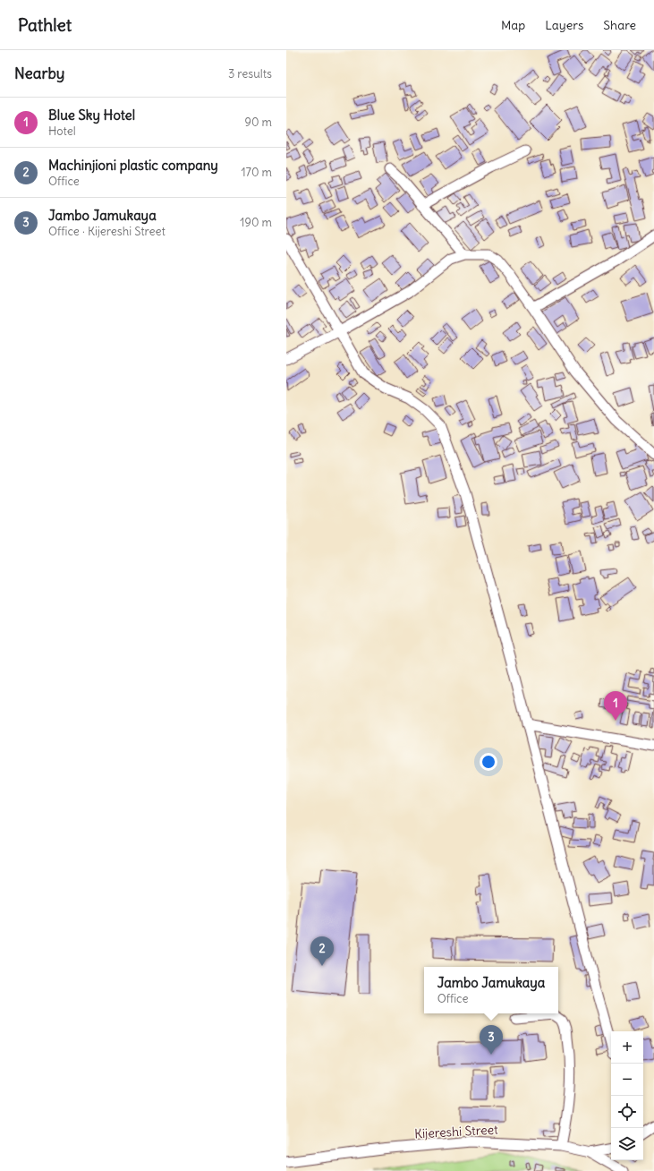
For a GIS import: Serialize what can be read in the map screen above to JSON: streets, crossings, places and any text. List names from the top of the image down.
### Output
{
  "streets": {
    "street": ["Kijereshi Street"]
  },
  "page": {
    "header": "Pathlet",
    "nav": ["Map", "Layers", "Share"],
    "heading": ["Nearby", "3 results"],
    "list": [
      {
        "mark": "1",
        "name": "Blue Sky Hotel",
        "note": "Hotel",
        "value": "90 m"
      },
      {
        "mark": "2",
        "name": "Machinjioni plastic company",
        "note": "Office",
        "value": "170 m"
      },
      {
        "mark": "3",
        "name": "Jambo Jamukaya",
        "note": "Office · Kijereshi Street",
        "value": "190 m"
      }
    ],
    "pins": ["1", "2", "3"],
    "popup": ["Jambo Jamukaya", "Office"],
    "map_buttons": ["+", "−"]
  }
}
